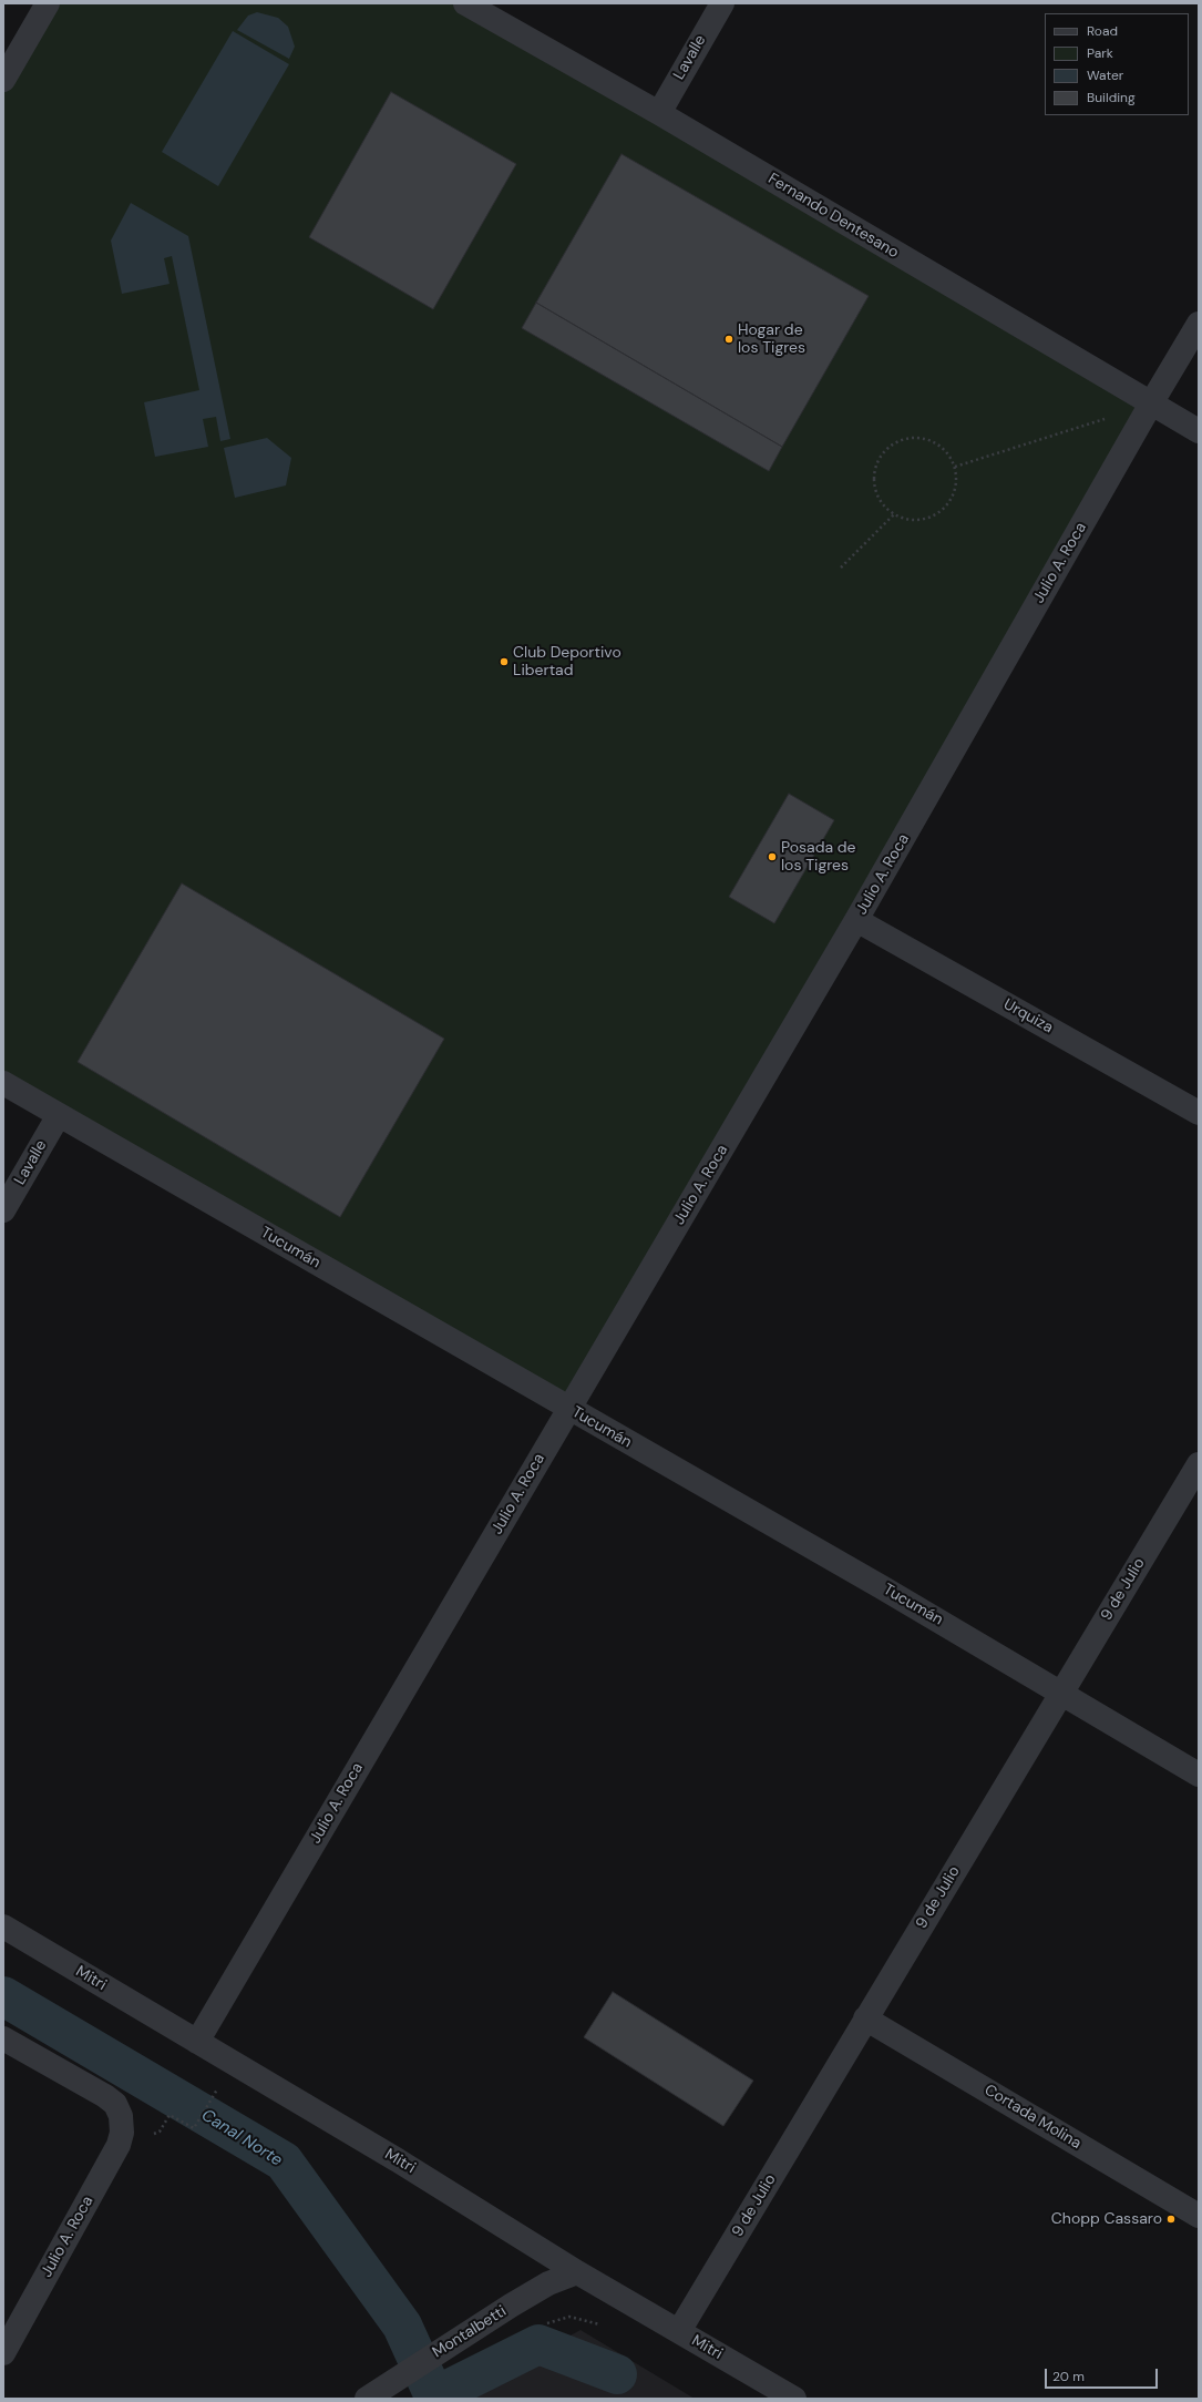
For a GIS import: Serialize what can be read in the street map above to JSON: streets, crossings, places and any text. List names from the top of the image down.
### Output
{
  "streets": {
    "street": [
      "Lavalle",
      "Fernando Dentesano",
      "Julio A. Roca",
      "Urquiza",
      "Tucumán",
      "9 de Julio",
      "Mitri",
      "Cortada Molina",
      "Montalbetti"
    ]
  },
  "crossings": [
    ["Lavalle", "Fernando Dentesano"],
    ["Lavalle", "Tucumán"],
    ["Fernando Dentesano", "Julio A. Roca"],
    ["Julio A. Roca", "Urquiza"],
    ["Julio A. Roca", "Tucumán"],
    ["Julio A. Roca", "Mitri"],
    ["Tucumán", "9 de Julio"],
    ["9 de Julio", "Mitri"],
    ["9 de Julio", "Cortada Molina"],
    ["Mitri", "Montalbetti"]
  ],
  "water": ["Canal Norte"],
  "places": [
    "Hogar de los Tigres",
    "Club Deportivo Libertad",
    "Posada de los Tigres",
    "Chopp Cassaro"
  ],
  "legend": [
    "Road",
    "Park",
    "Water",
    "Building"
  ],
  "scale_bar": "20 m"
}
